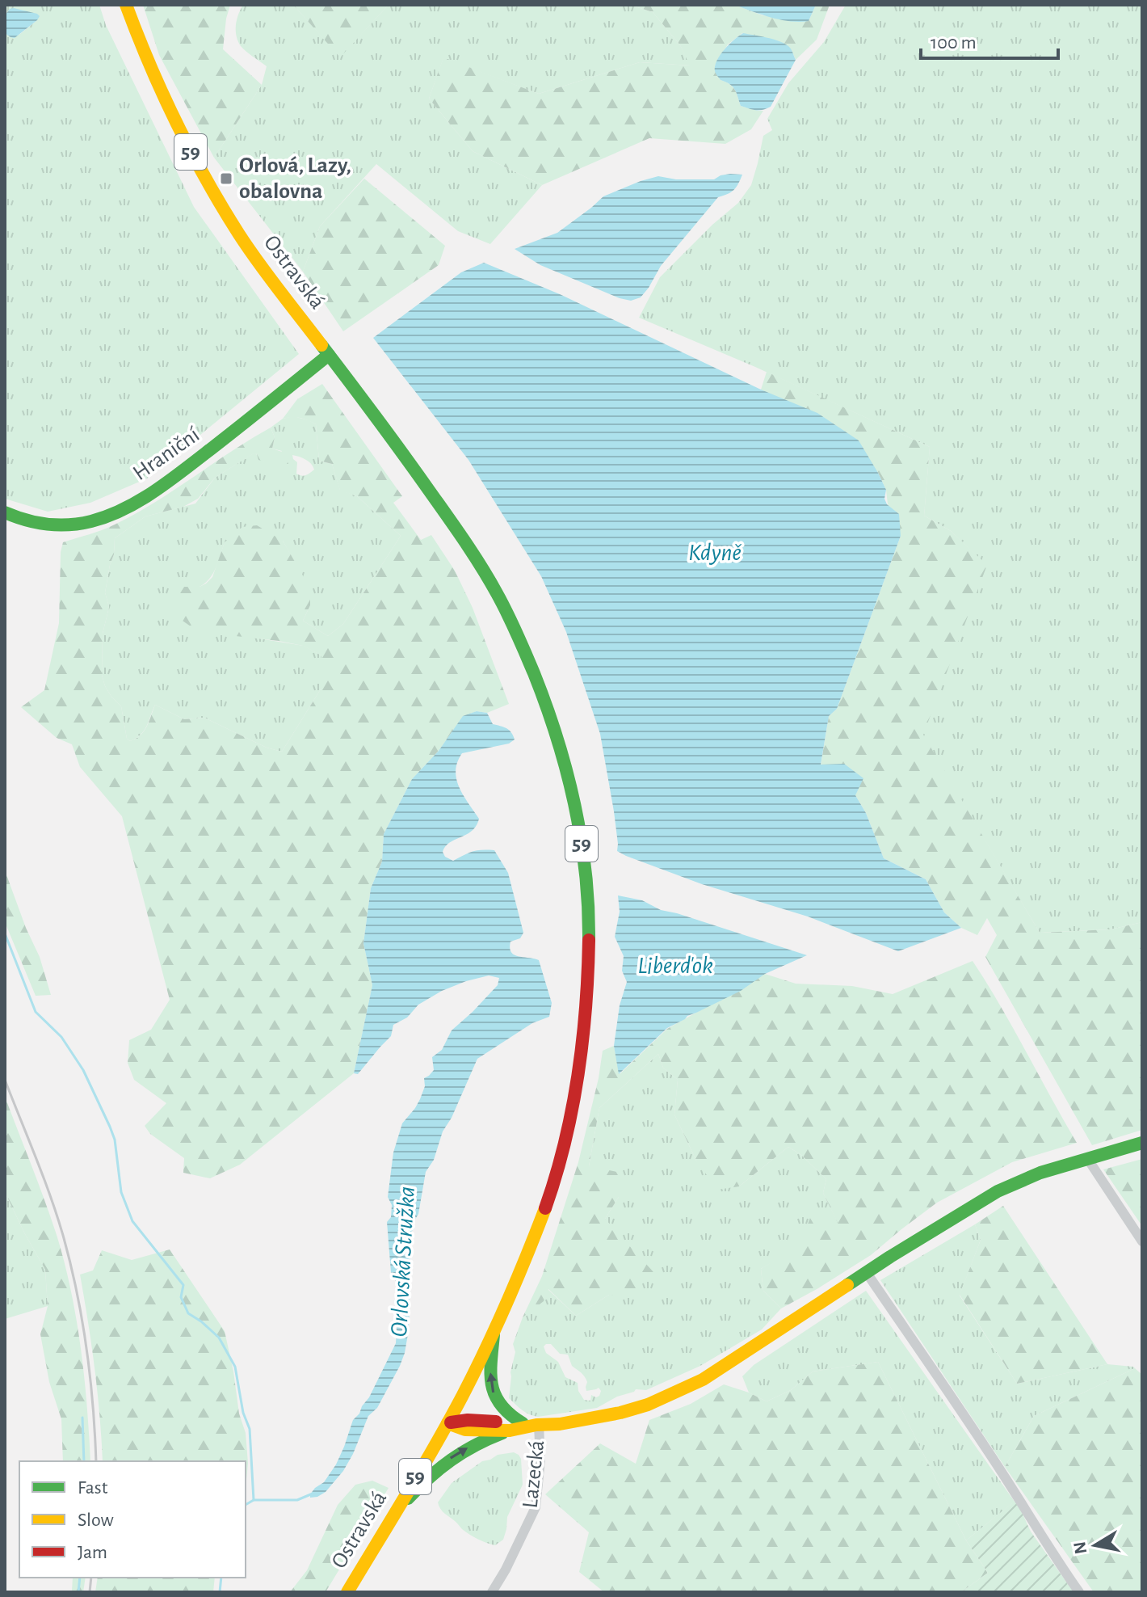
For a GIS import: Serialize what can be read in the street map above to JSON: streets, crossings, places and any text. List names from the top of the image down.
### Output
{
  "streets": {
    "main road": ["59", "Ostravská", "Hraniční"],
    "street": ["Lazecká"]
  },
  "crossings": [
    ["59", "Ostravská"],
    ["59", "Hraniční"],
    ["Ostravská", "Hraniční"]
  ],
  "water": ["Kdyně", "Liberďok", "Orlovská Stružka"],
  "places": {
    "transit": ["Orlová, Lazy, obalovna"]
  },
  "legend": ["Fast", "Slow", "Jam"],
  "scale_bar": "100 m",
  "north": "left"
}
